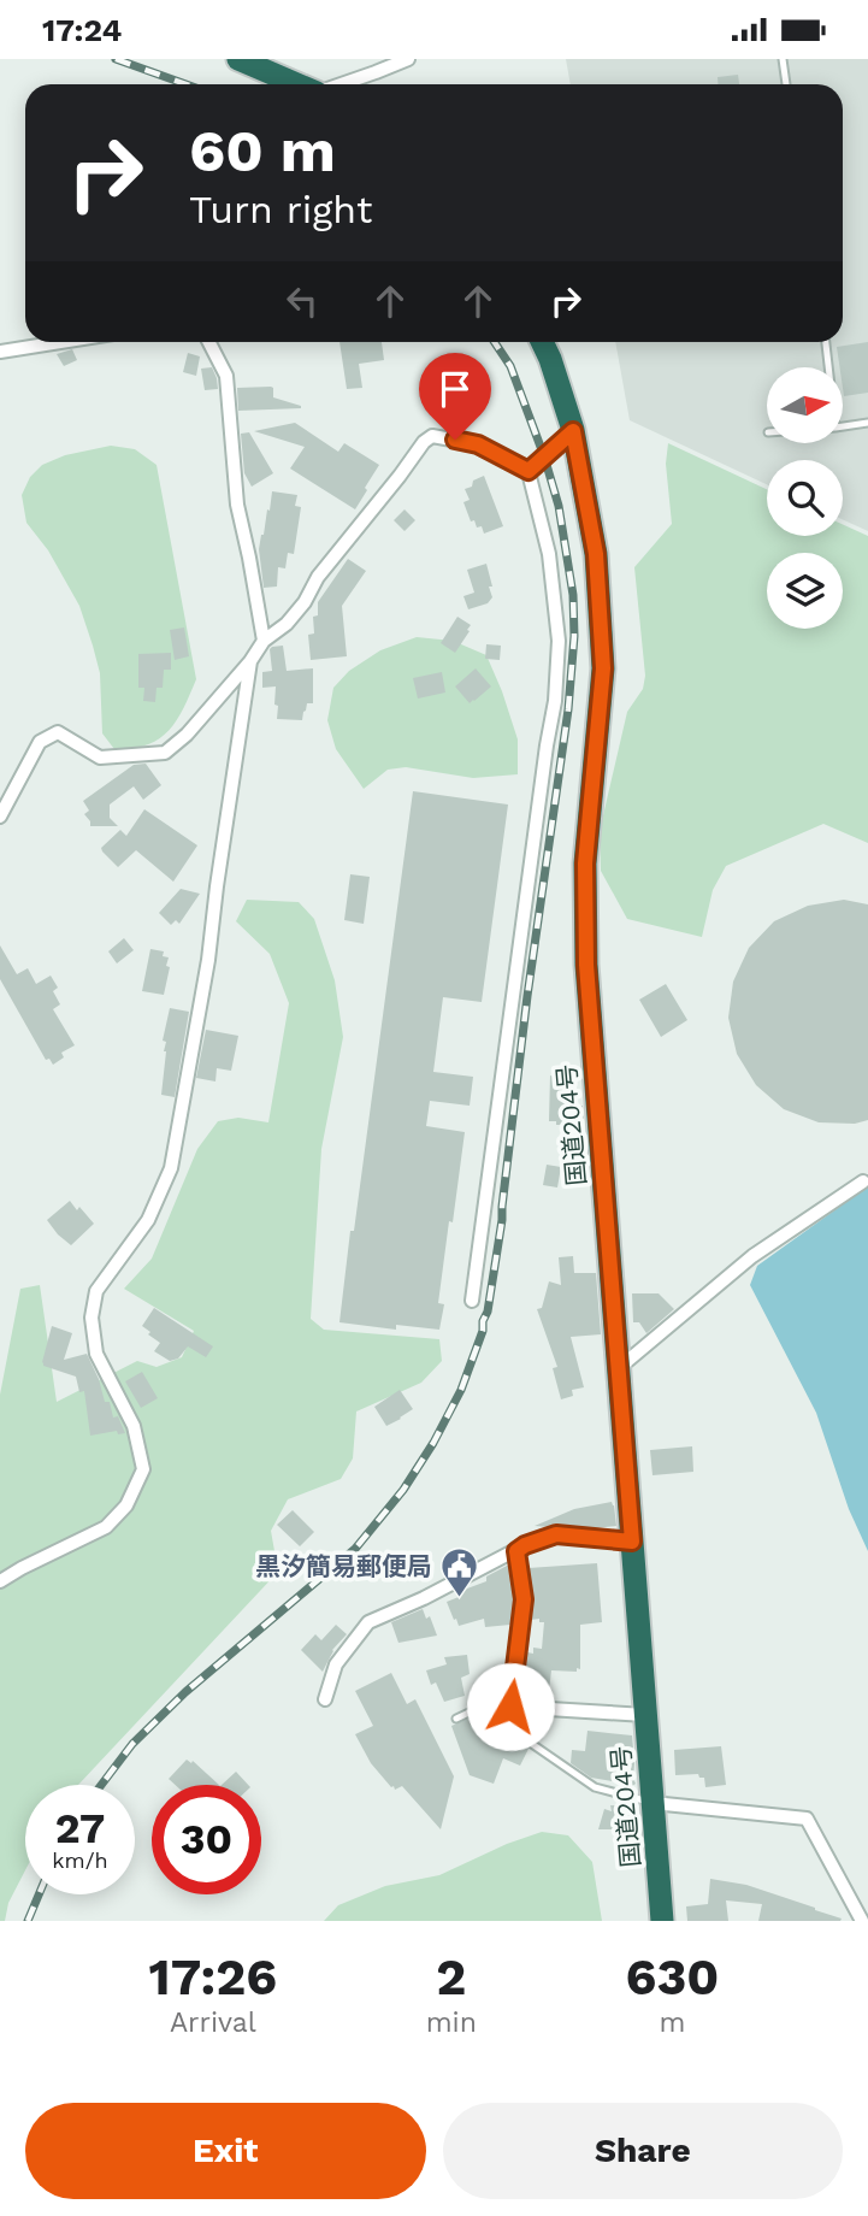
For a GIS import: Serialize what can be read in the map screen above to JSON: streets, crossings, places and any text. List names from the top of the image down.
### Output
{
  "streets": {
    "highway": ["国道204号"]
  },
  "places": {
    "public building": ["黒汐簡易郵便局"]
  },
  "north": "right",
  "page": {
    "status": "17:24",
    "turn": ["60 m", "Turn right"],
    "speed": "27 km/h",
    "limit": "30",
    "eta": [
      "17:26",
      "Arrival",
      "2",
      "min",
      "630",
      "m"
    ],
    "buttons": ["Exit", "Share"]
  }
}
